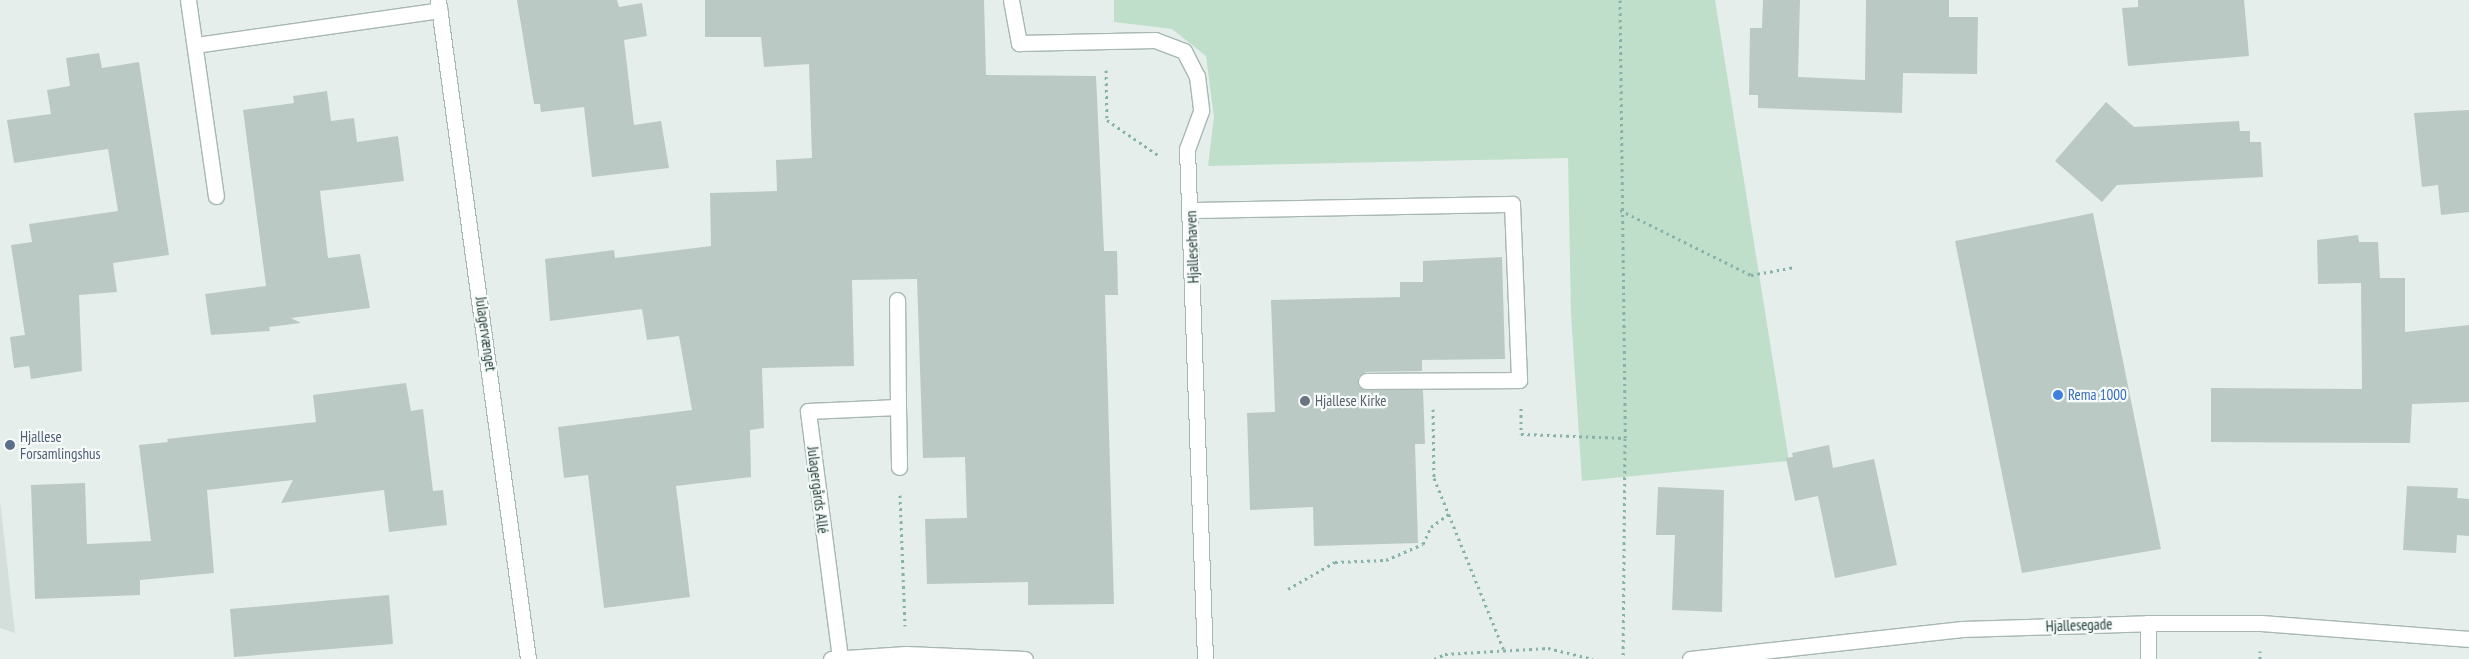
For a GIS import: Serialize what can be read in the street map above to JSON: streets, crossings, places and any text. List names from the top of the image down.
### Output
{
  "streets": {
    "street": [
      "Hjallesehaven",
      "Julagervænget",
      "Julagergårds Allé",
      "Hjallesegade"
    ]
  },
  "places": ["Rema 1000", "Hjallese Kirke", "Hjallese Forsamlingshus"]
}
